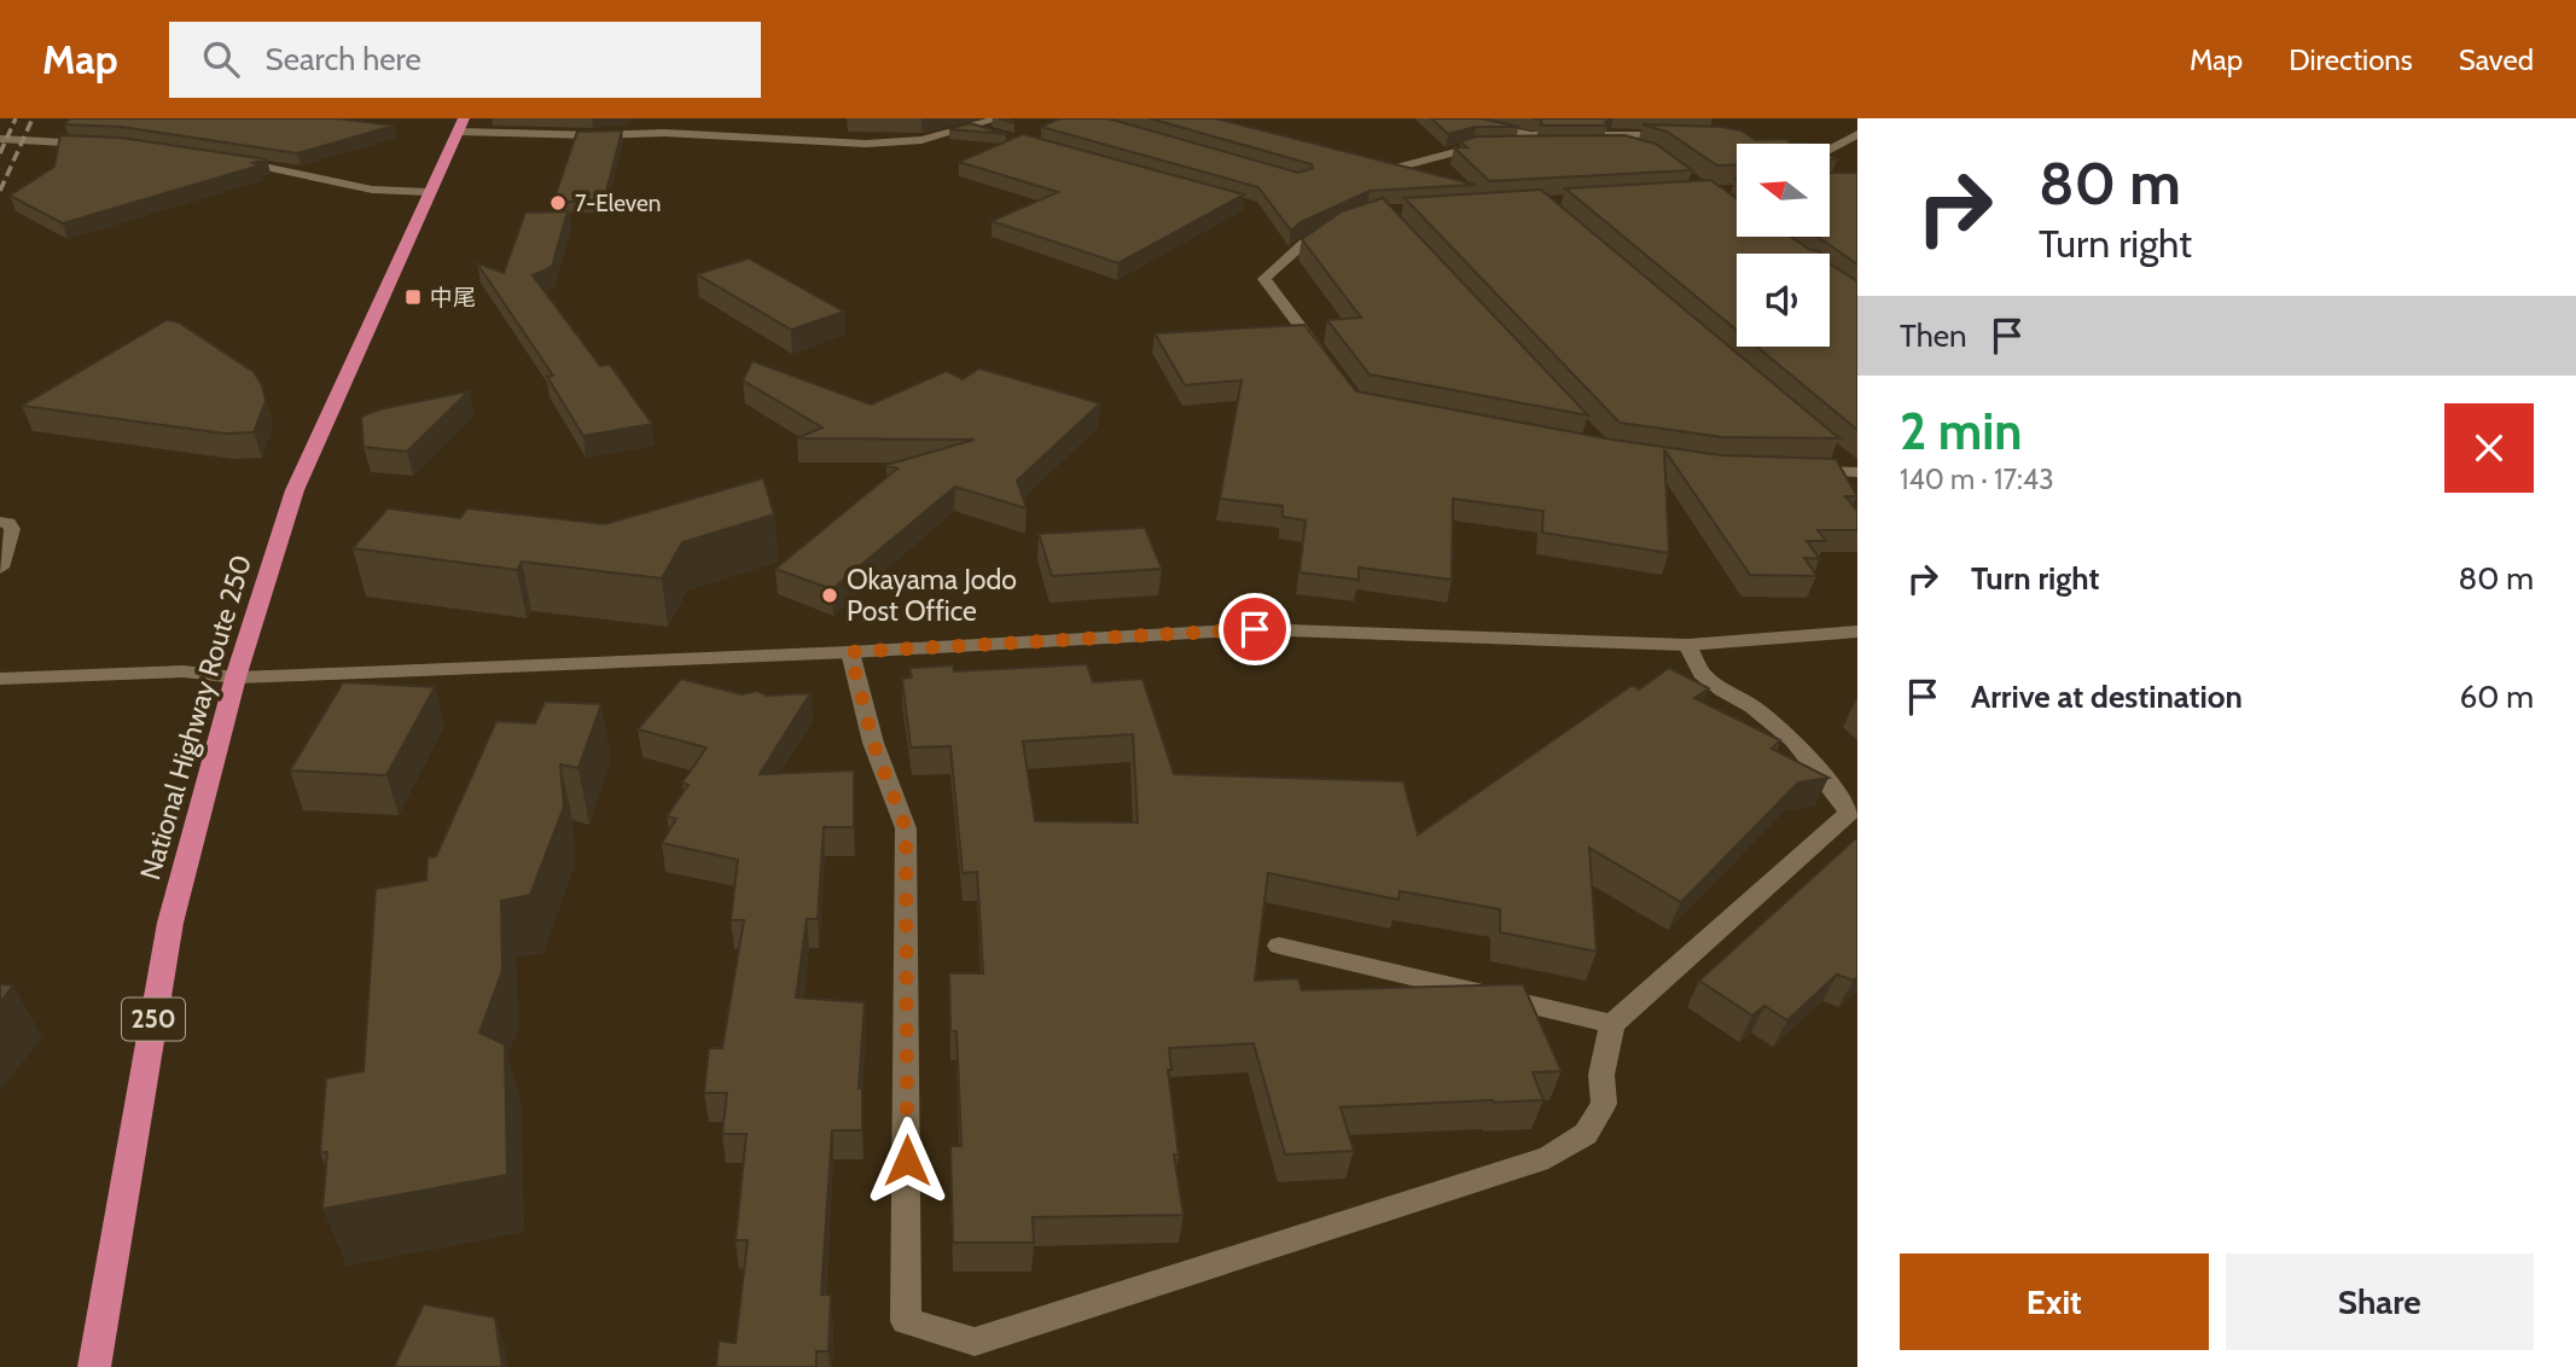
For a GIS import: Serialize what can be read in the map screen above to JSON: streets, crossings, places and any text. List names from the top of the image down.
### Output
{
  "streets": {
    "highway": ["National Highway Route 250", "250"]
  },
  "places": {
    "other": ["7-Eleven", "Okayama Jodo Post Office"],
    "transit": ["中尾"]
  },
  "north": "left",
  "page": {
    "header": "Map",
    "search": "Search here",
    "nav": ["Map", "Directions", "Saved"],
    "turn": ["80 m", "Turn right"],
    "then": "Then",
    "heading": ["2 min", "140 m · 17:43"],
    "list": [
      {
        "name": "Turn right",
        "value": "80 m"
      },
      {
        "name": "Arrive at destination",
        "value": "60 m"
      }
    ],
    "buttons": ["Exit", "Share"]
  }
}
